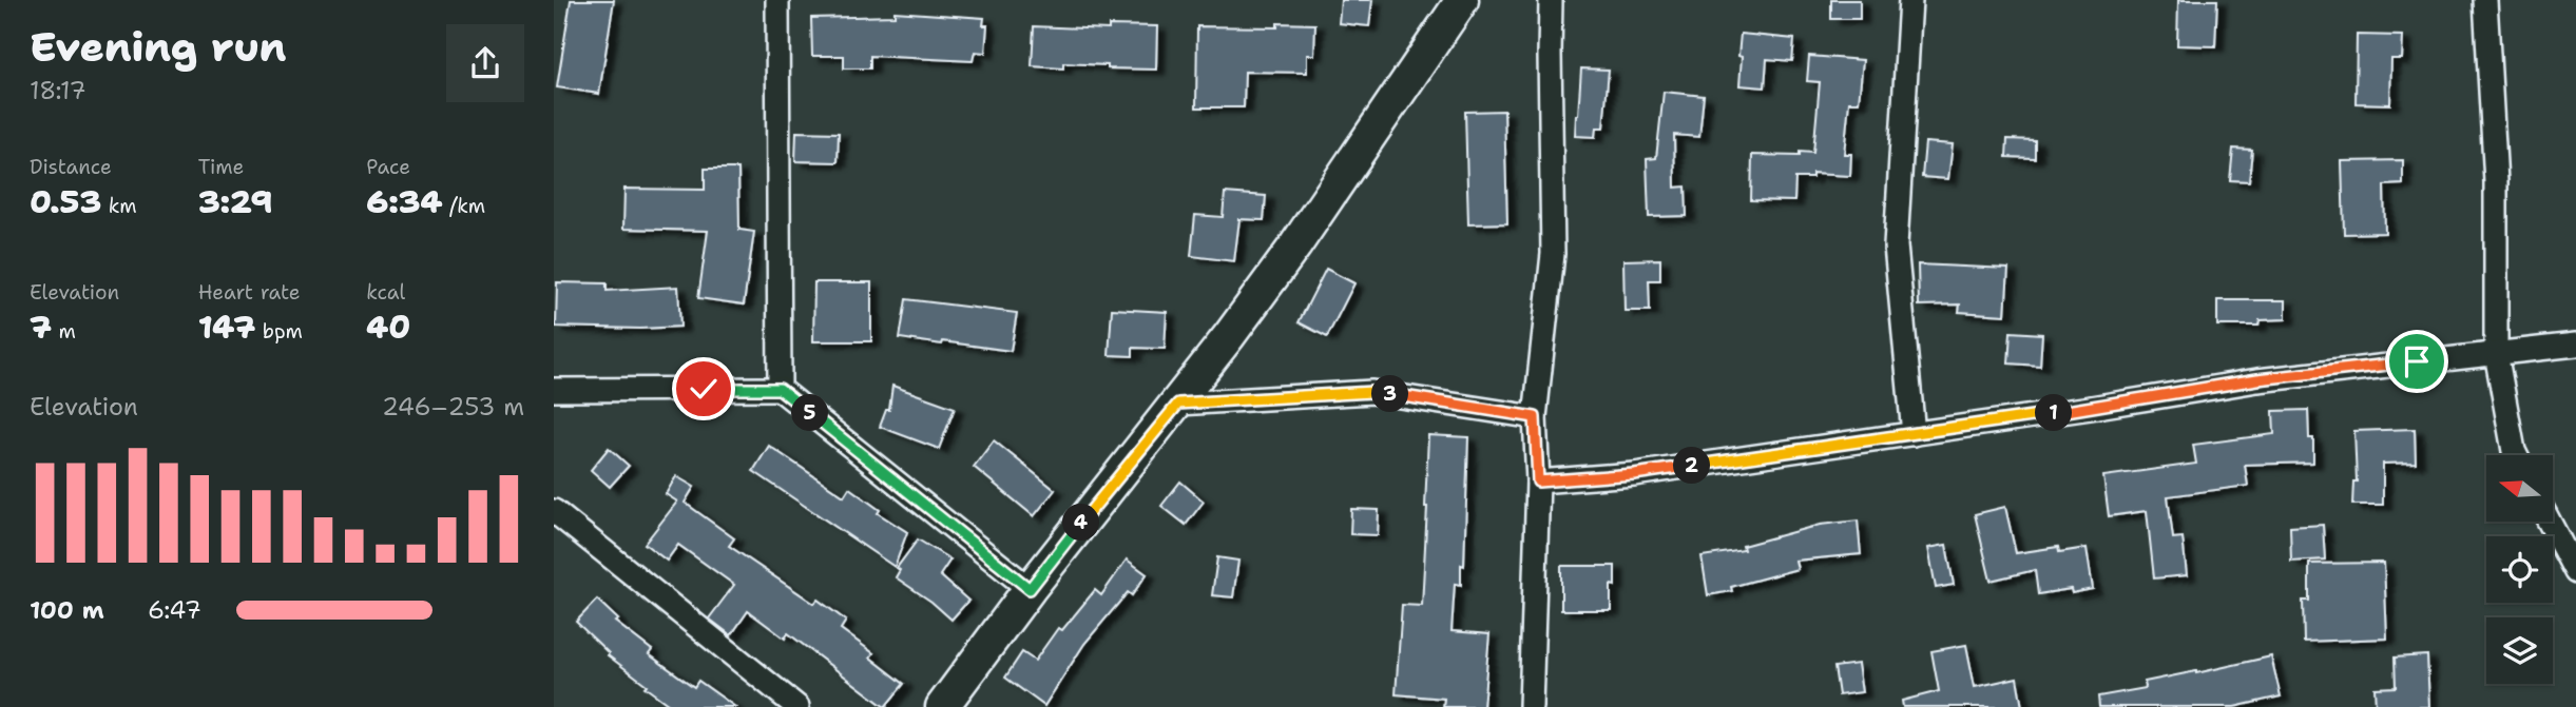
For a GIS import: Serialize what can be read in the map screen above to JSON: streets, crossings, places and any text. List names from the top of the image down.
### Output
{
  "north": "left",
  "page": {
    "heading": ["Evening run", "18:17"],
    "stats": [
      ["Distance", "0.53 km"],
      ["Time", "3:29"],
      ["Pace", "6:34 /km"],
      ["Elevation", "7 m"],
      ["Heart rate", "147 bpm"],
      ["kcal", "40"]
    ],
    "pins": [
      "3",
      "1",
      "5",
      "2",
      "4"
    ],
    "chart": ["Elevation", "246–253 m"],
    "list": [
      {
        "name": "100 m",
        "note": "6:47"
      }
    ]
  }
}
